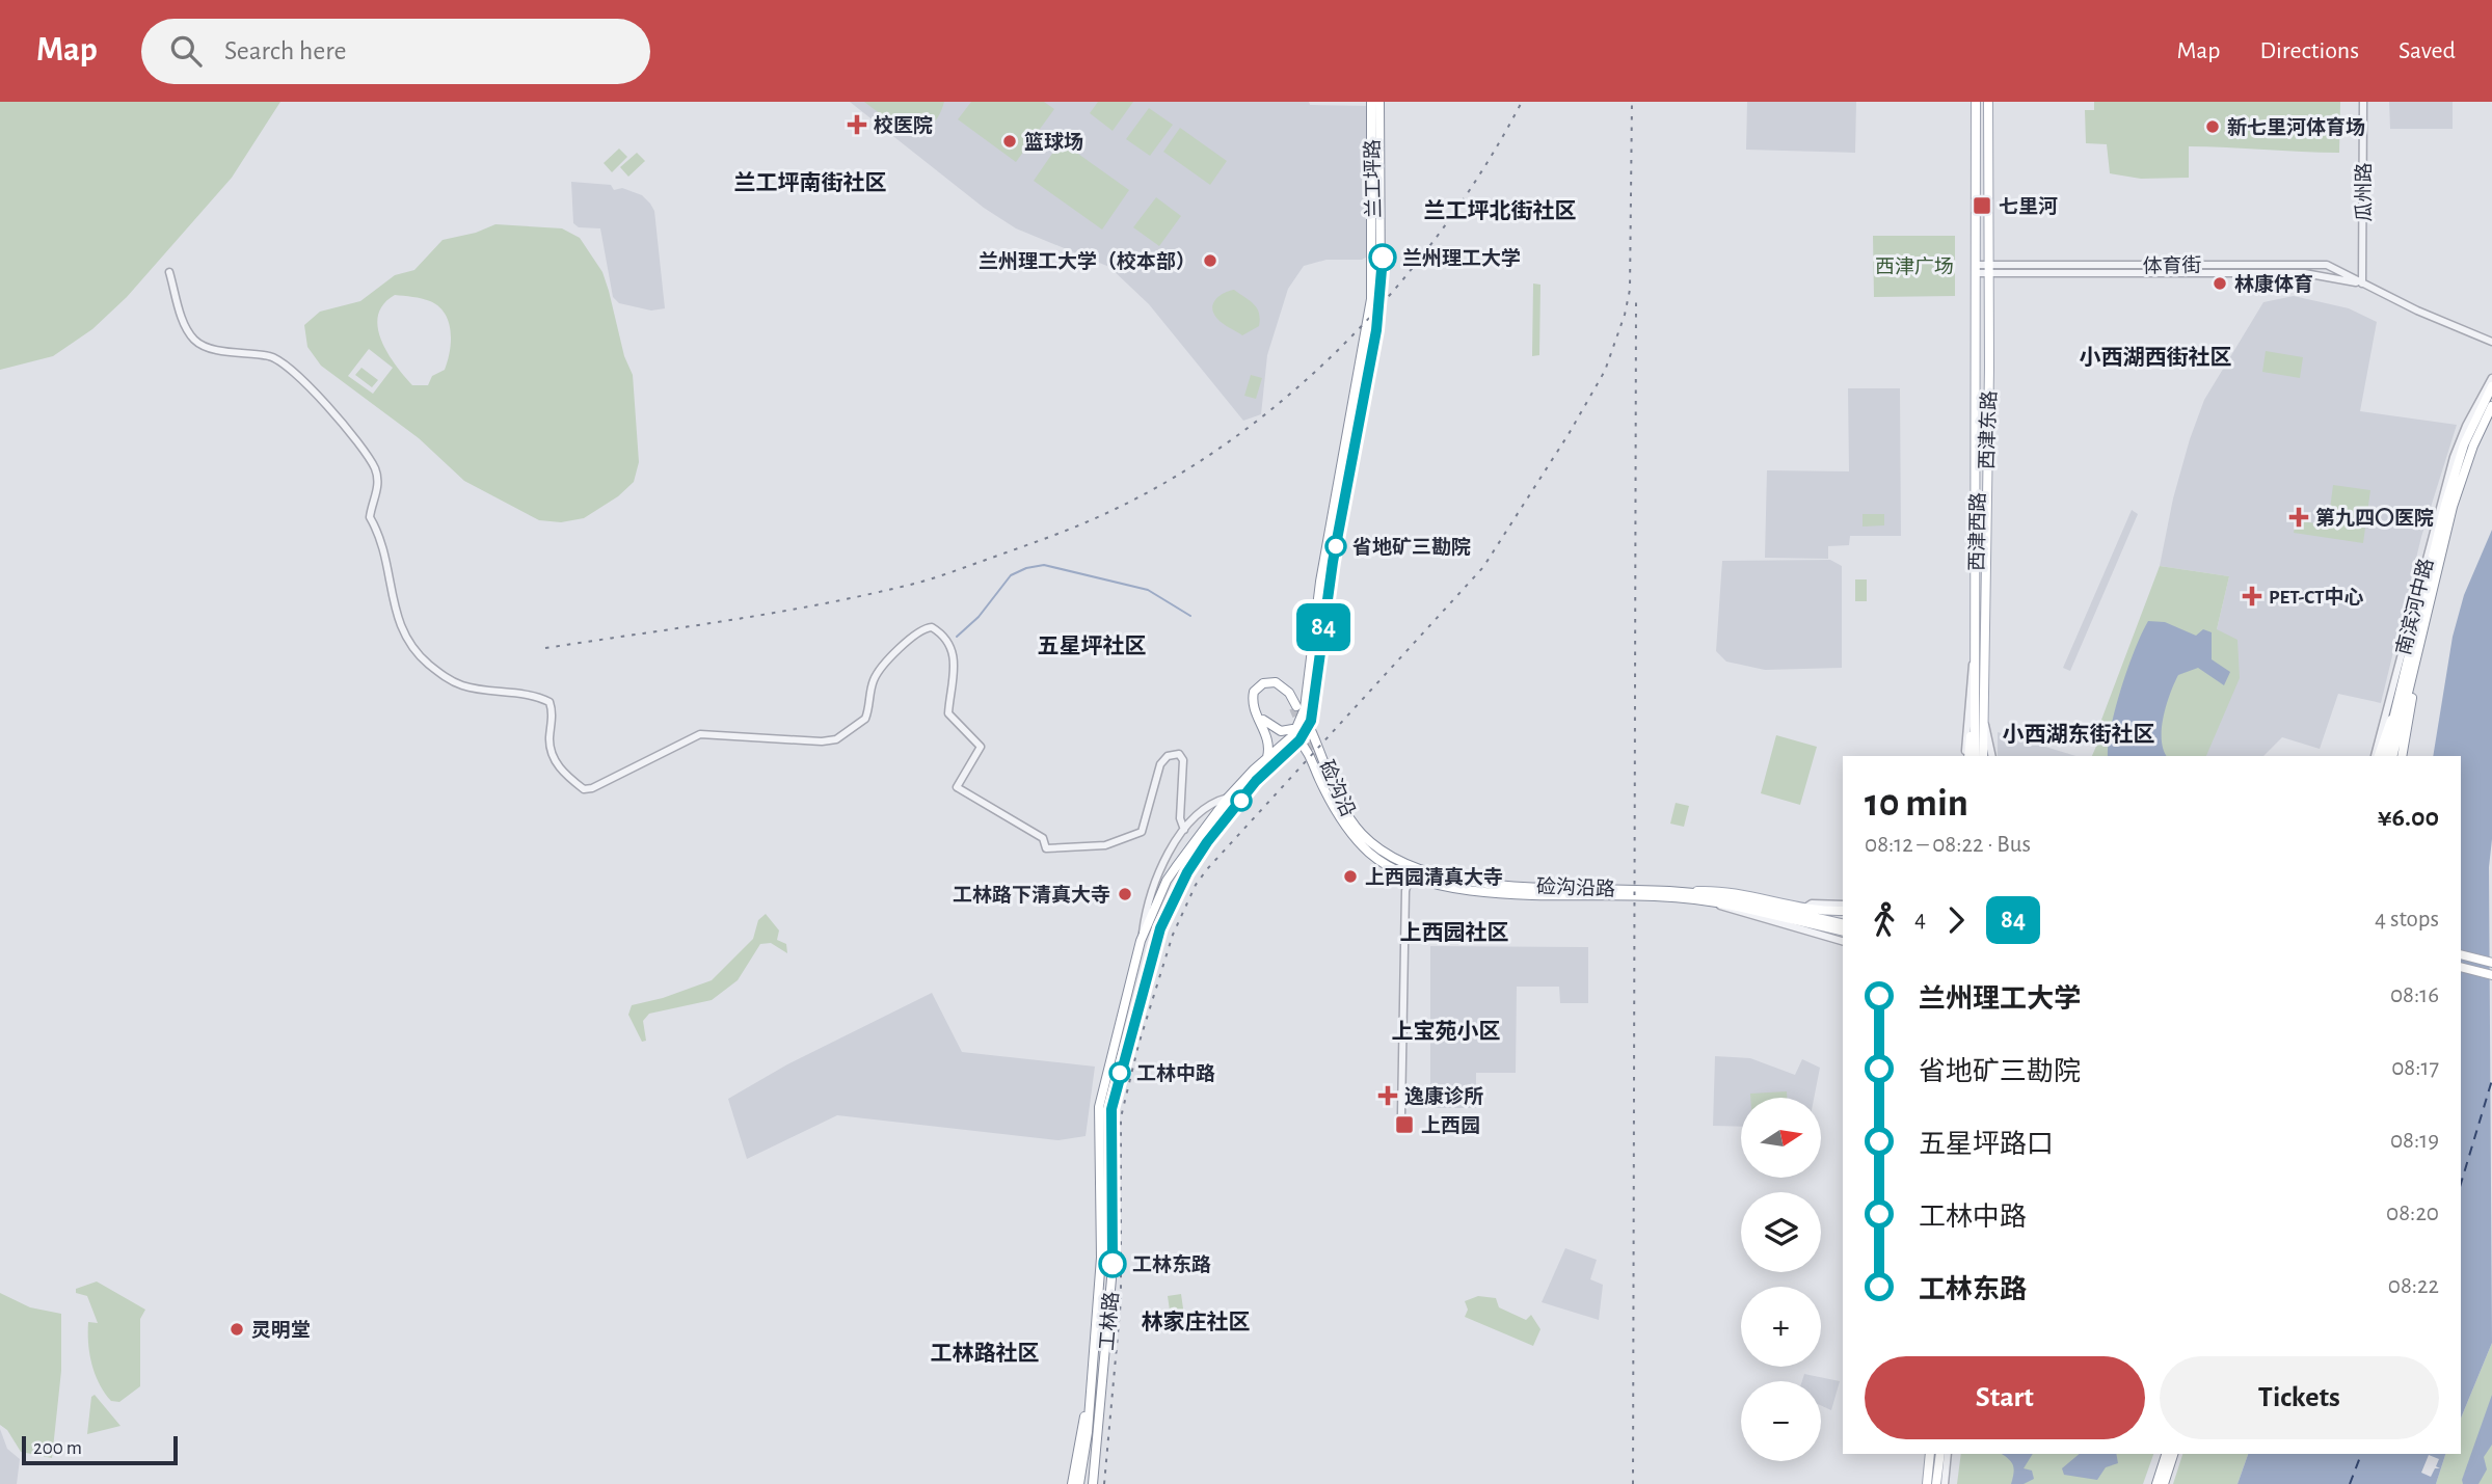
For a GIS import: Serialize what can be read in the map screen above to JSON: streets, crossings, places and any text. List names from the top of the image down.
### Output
{
  "streets": {
    "main road": [
      "兰工坪路",
      "西津东路",
      "西津西路",
      "南滨河中路",
      "硷沟沿",
      "硷沟沿路",
      "工林路"
    ],
    "street": ["瓜州路", "体育街"]
  },
  "crossings": [
    ["兰工坪路", "硷沟沿"],
    ["兰工坪路", "工林路"],
    ["瓜州路", "体育街"],
    ["体育街", "西津东路"],
    ["体育街", "西津西路"],
    ["硷沟沿", "硷沟沿路"],
    ["硷沟沿", "工林路"]
  ],
  "districts": [
    "兰工坪南街社区",
    "兰工坪北街社区",
    "小西湖西街社区",
    "五星坪社区",
    "小西湖东街社区",
    "上西园社区",
    "上宝苑小区",
    "林家庄社区",
    "工林路社区"
  ],
  "parks": ["西津广场"],
  "places": {
    "health": [
      "校医院",
      "第九四〇医院",
      "PET-CT中心",
      "逸康诊所"
    ],
    "other": [
      "新七里河体育场",
      "篮球场",
      "兰州理工大学",
      "兰州理工大学（校本部）",
      "林康体育",
      "省地矿三勘院",
      "上西园清真大寺",
      "工林路下清真大寺",
      "工林中路",
      "工林东路",
      "灵明堂"
    ],
    "transit": ["七里河", "上西园"]
  },
  "lines": ["bus line 84"],
  "scale_bar": "200 m",
  "north": "right",
  "page": {
    "header": "Map",
    "search": "Search here",
    "nav": ["Map", "Directions", "Saved"],
    "on_map": "84",
    "heading": ["10 min", "08:12 – 08:22 · Bus", "¥6.00"],
    "legs": ["4", "84", "4 stops"],
    "list": [
      {
        "name": "兰州理工大学",
        "value": "08:16"
      },
      {
        "name": "省地矿三勘院",
        "value": "08:17"
      },
      {
        "name": "五星坪路口",
        "value": "08:19"
      },
      {
        "name": "工林中路",
        "value": "08:20"
      },
      {
        "name": "工林东路",
        "value": "08:22"
      }
    ],
    "map_buttons": ["+", "−"],
    "buttons": ["Start", "Tickets"],
    "scale": "200 m"
  }
}
